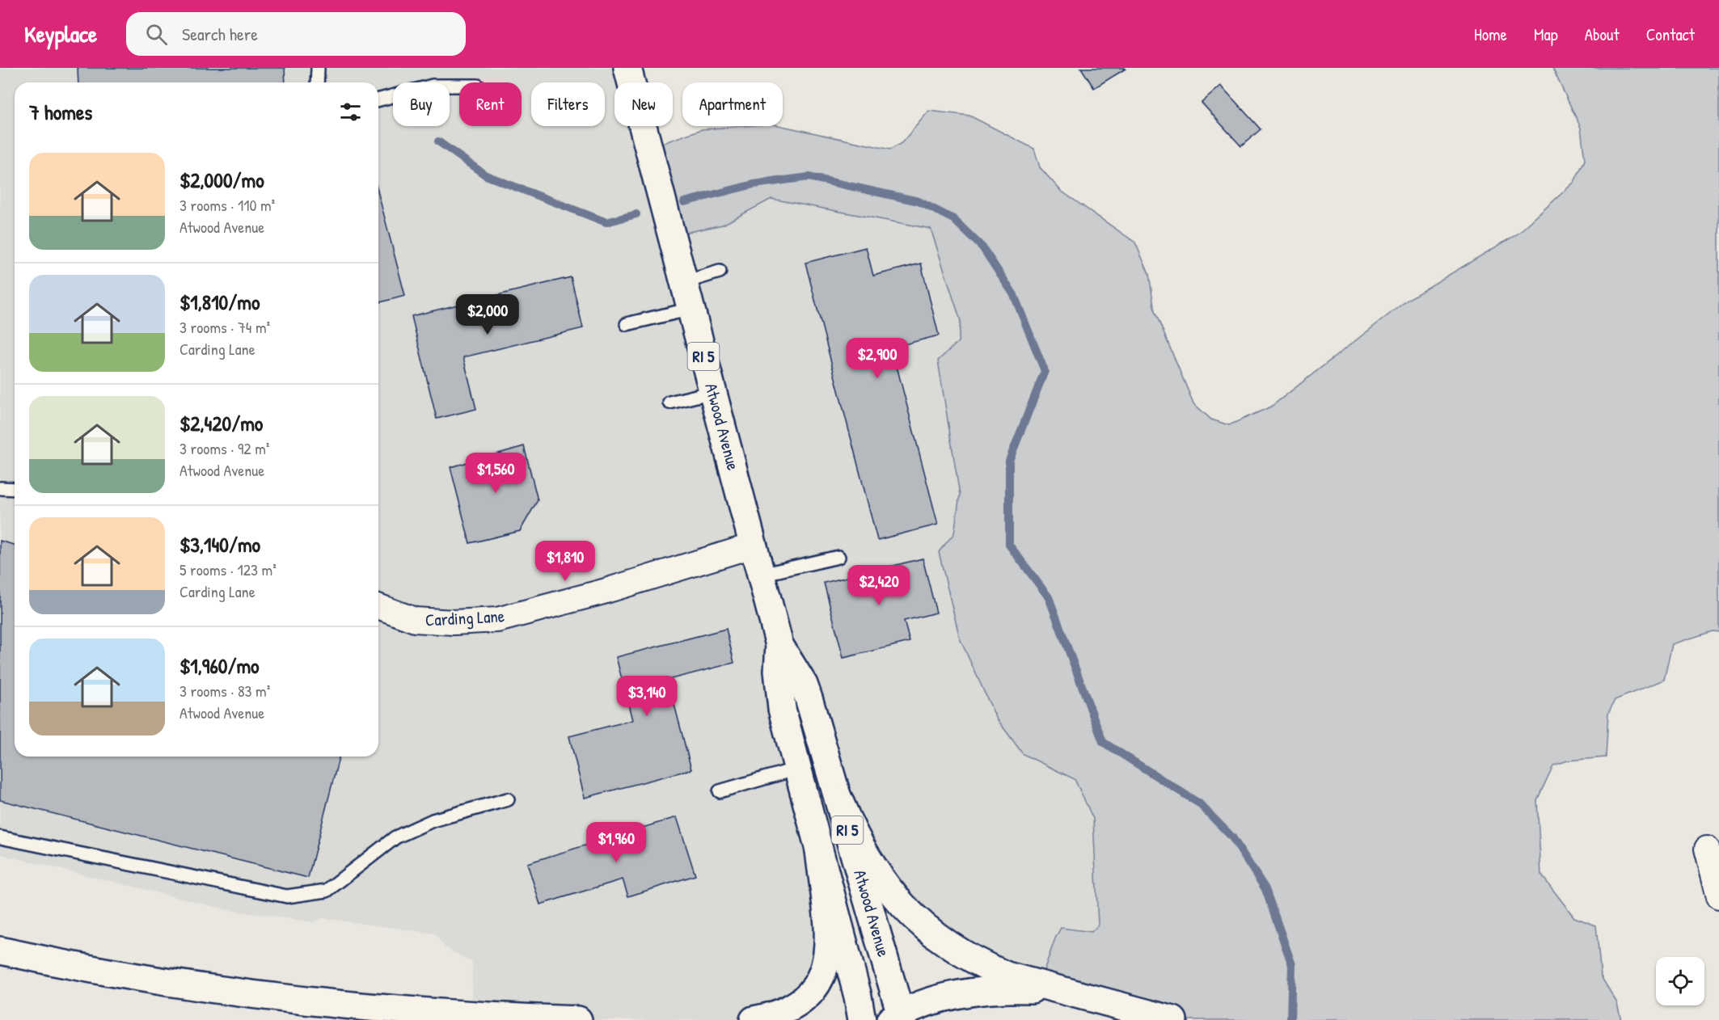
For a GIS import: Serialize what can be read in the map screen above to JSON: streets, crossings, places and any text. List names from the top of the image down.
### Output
{
  "streets": {
    "main road": ["RI 5", "Atwood Avenue"],
    "street": ["Carding Lane"]
  },
  "crossings": [
    ["Atwood Avenue", "Carding Lane"]
  ],
  "page": {
    "header": "Keyplace",
    "search": "Search here",
    "nav": [
      "Home",
      "Map",
      "About",
      "Contact"
    ],
    "chip": [
      "Buy",
      "Rent",
      "Filters",
      "New",
      "Apartment"
    ],
    "heading": "7 homes",
    "list": [
      {
        "name": "$2,000/mo",
        "note": "3 rooms · 110 m² · Atwood Avenue"
      },
      {
        "name": "$1,810/mo",
        "note": "3 rooms · 74 m² · Carding Lane"
      },
      {
        "name": "$2,420/mo",
        "note": "3 rooms · 92 m² · Atwood Avenue"
      },
      {
        "name": "$3,140/mo",
        "note": "5 rooms · 123 m² · Carding Lane"
      },
      {
        "name": "$1,960/mo",
        "note": "3 rooms · 83 m² · Atwood Avenue"
      }
    ],
    "price": [
      "$2,000",
      "$2,900",
      "$1,560",
      "$1,810",
      "$2,420",
      "$3,140",
      "$1,960"
    ]
  }
}
